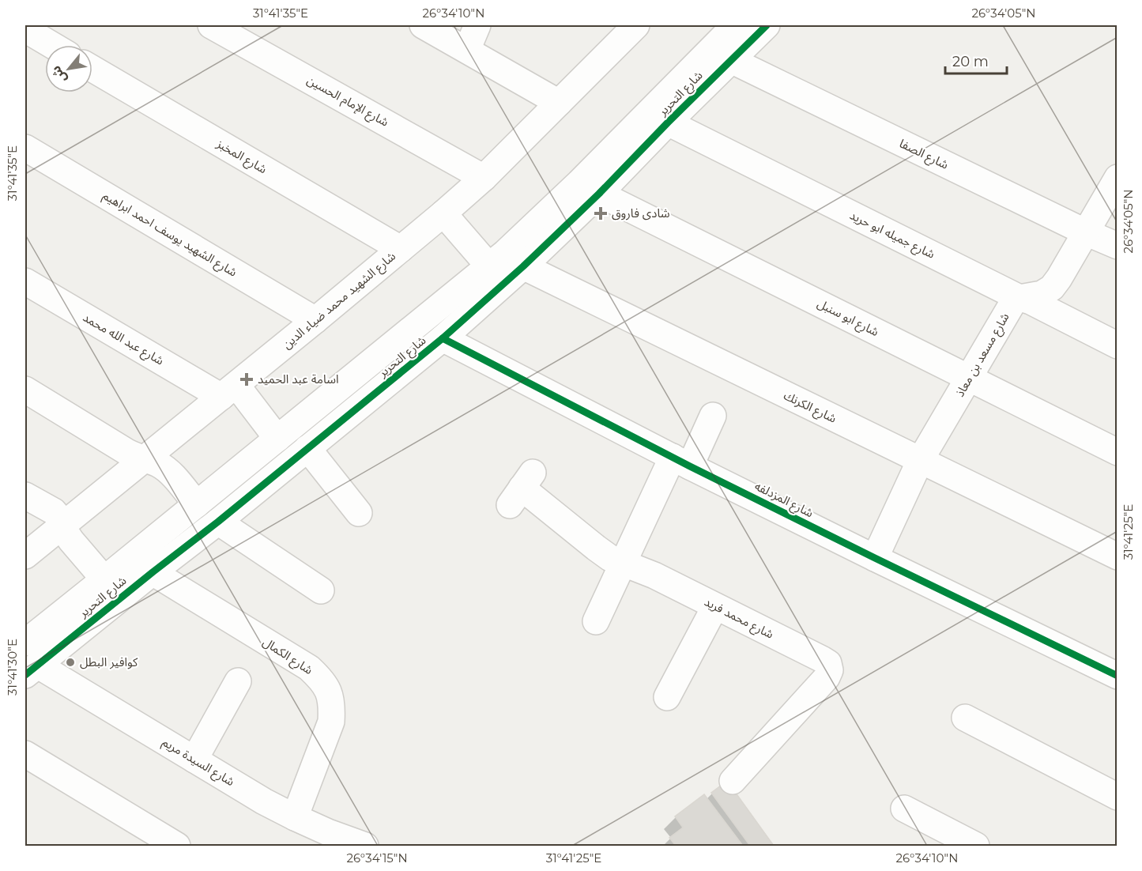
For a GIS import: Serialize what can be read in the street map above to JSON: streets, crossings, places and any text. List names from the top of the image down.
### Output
{
  "streets": {
    "street": [
      "شارع التحرير",
      "شارع الإمام الحسين",
      "شارع الصفا",
      "شارع المخبز",
      "شارع الشهيد يوسف احمد ابراهيم",
      "شارع جميله ابو حريد",
      "شارع الشهيد محمد ضياء الدين",
      "شارع ابو سنبل",
      "شارع عبد الله محمد",
      "شارع مسعد بن معاذ",
      "شارع الكرنك",
      "شارع المزدلفه",
      "شارع محمد فريد",
      "شارع الكمال",
      "شارع السيدة مريم"
    ]
  },
  "crossings": [
    ["شارع التحرير", "شارع الصفا"],
    ["شارع التحرير", "شارع جميله ابو حريد"],
    ["شارع التحرير", "شارع ابو سنبل"],
    ["شارع التحرير", "شارع الكرنك"],
    ["شارع التحرير", "شارع المزدلفه"],
    ["شارع التحرير", "شارع الكمال"],
    ["شارع التحرير", "شارع السيدة مريم"],
    ["شارع الإمام الحسين", "شارع الشهيد محمد ضياء الدين"],
    ["شارع المخبز", "شارع الشهيد محمد ضياء الدين"],
    ["شارع الشهيد يوسف احمد ابراهيم", "شارع الشهيد محمد ضياء الدين"],
    ["شارع جميله ابو حريد", "شارع مسعد بن معاذ"],
    ["شارع الشهيد محمد ضياء الدين", "شارع عبد الله محمد"],
    ["شارع ابو سنبل", "شارع مسعد بن معاذ"],
    ["شارع مسعد بن معاذ", "شارع الكرنك"],
    ["شارع مسعد بن معاذ", "شارع المزدلفه"],
    ["شارع الكمال", "شارع السيدة مريم"]
  ],
  "places": {
    "health": ["شادى فاروق", "اسامة عبد الحميد"],
    "other": ["كوافير البطل"]
  },
  "scale_bar": "20 m",
  "north": "bottom left",
  "coordinates": [
    "31°41'35\"E",
    "26°34'10\"N",
    "26°34'05\"N",
    "31°41'25\"E",
    "31°41'30\"E",
    "26°34'15\"N"
  ]
}
